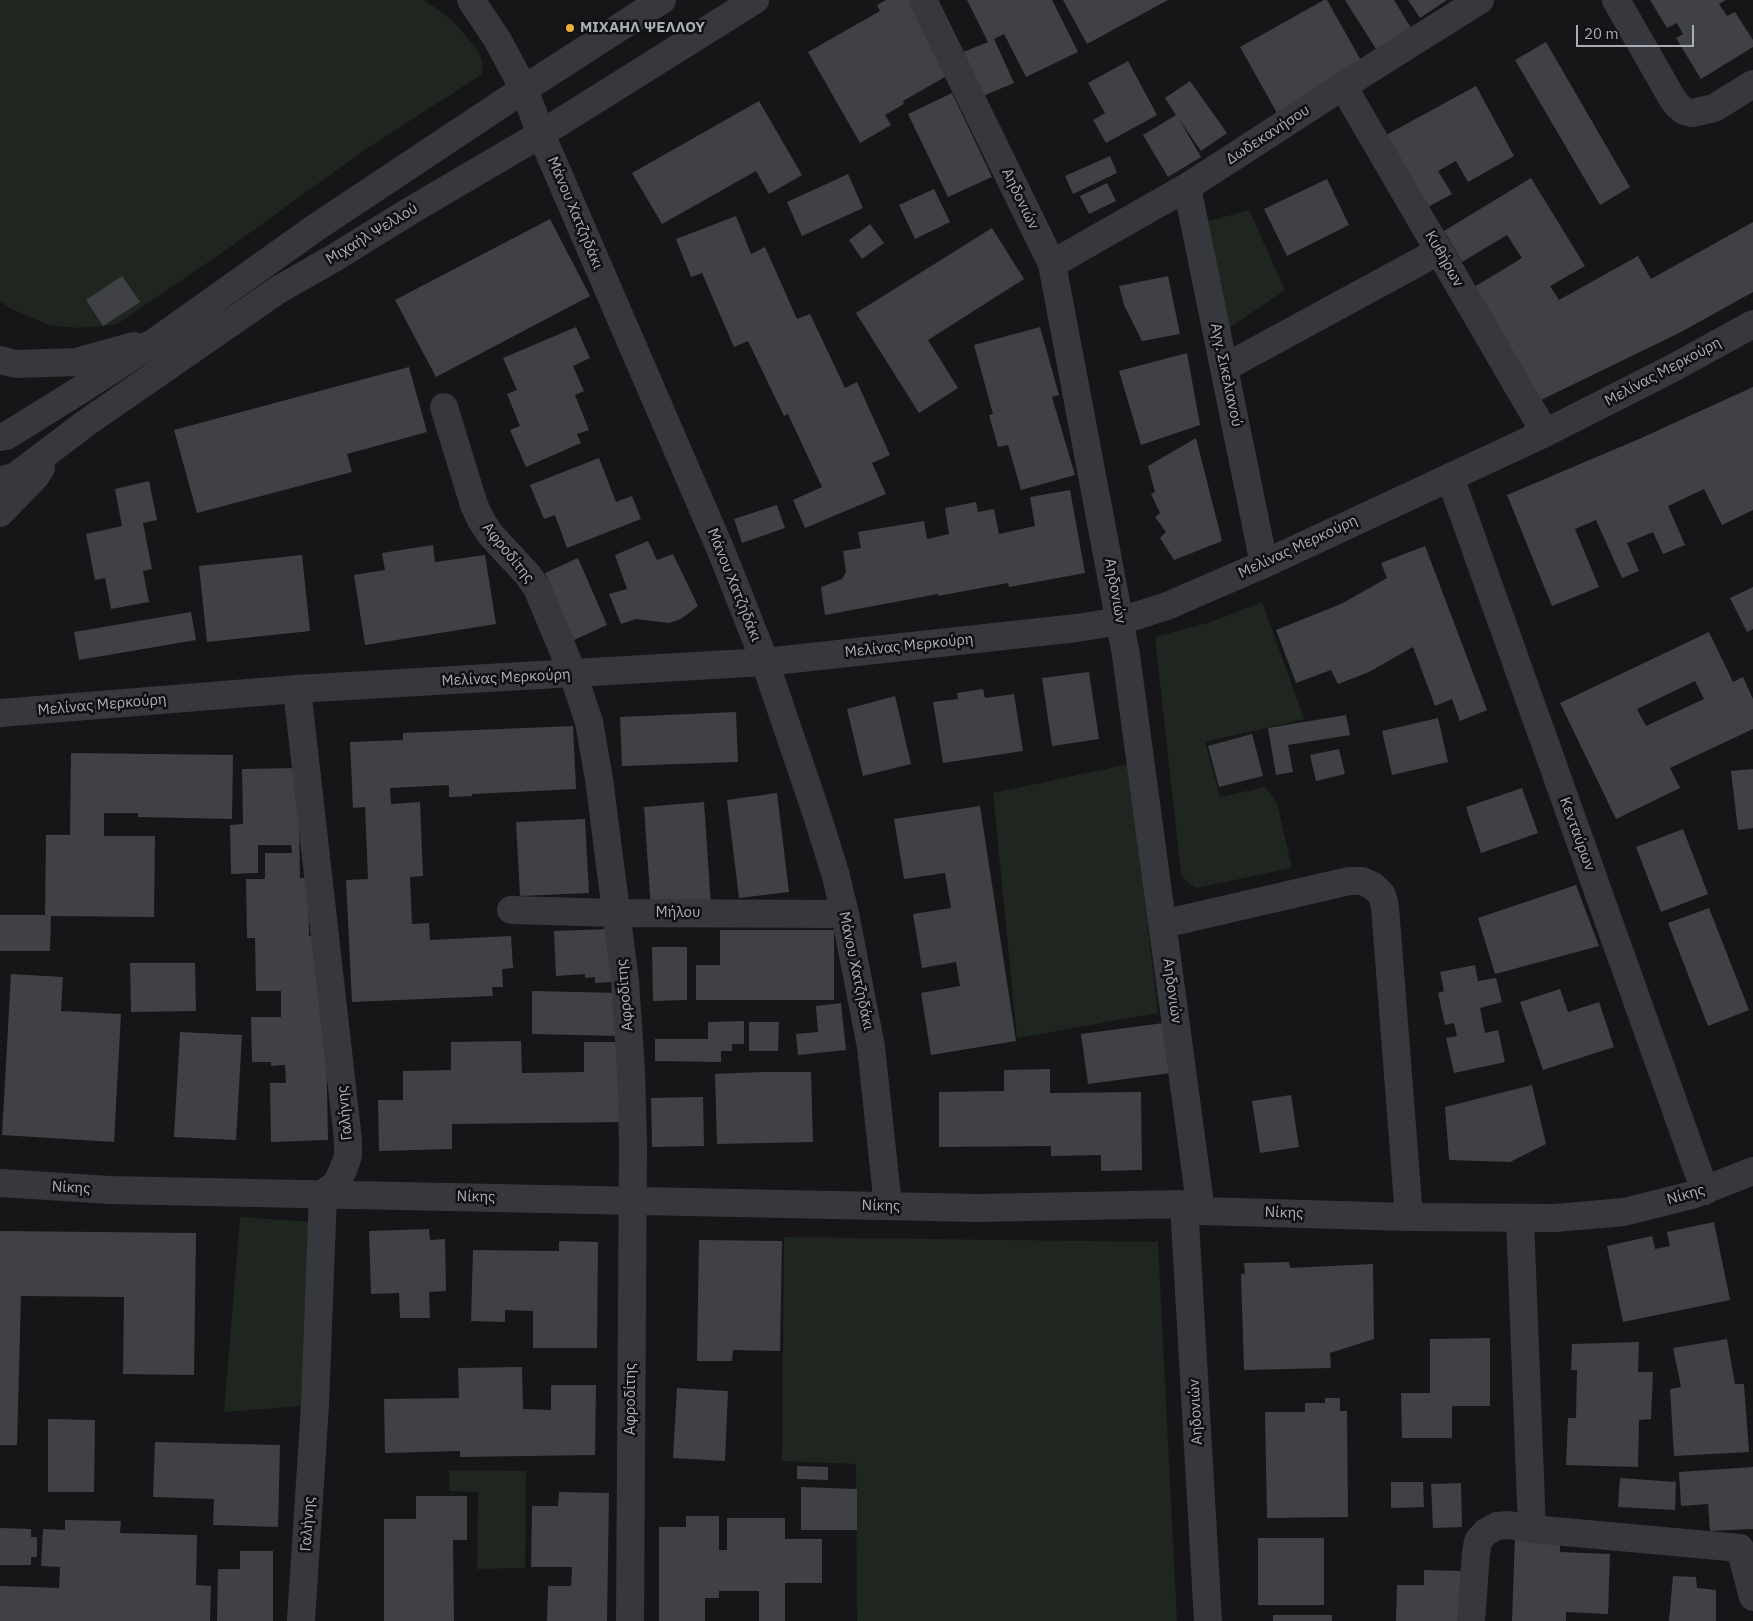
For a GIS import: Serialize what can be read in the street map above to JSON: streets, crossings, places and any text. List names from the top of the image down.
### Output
{
  "streets": {
    "street": [
      "Δωδεκανήσου",
      "Αηδονιών",
      "Μάνου Χατζηδάκι",
      "Μιχαήλ Ψελλού",
      "Κυθήρων",
      "Μελίνας Μερκούρη",
      "Αγγ. Σικελιανού",
      "Αφροδίτης",
      "Κενταύρων",
      "Μήλου",
      "Γαλήνης",
      "Νίκης"
    ]
  },
  "crossings": [
    ["Δωδεκανήσου", "Αηδονιών"],
    ["Δωδεκανήσου", "Κυθήρων"],
    ["Δωδεκανήσου", "Αγγ. Σικελιανού"],
    ["Αηδονιών", "Μελίνας Μερκούρη"],
    ["Αηδονιών", "Νίκης"],
    ["Μάνου Χατζηδάκι", "Μιχαήλ Ψελλού"],
    ["Μάνου Χατζηδάκι", "Μελίνας Μερκούρη"],
    ["Μάνου Χατζηδάκι", "Μήλου"],
    ["Μάνου Χατζηδάκι", "Νίκης"],
    ["Κυθήρων", "Μελίνας Μερκούρη"],
    ["Μελίνας Μερκούρη", "Αγγ. Σικελιανού"],
    ["Μελίνας Μερκούρη", "Αφροδίτης"],
    ["Μελίνας Μερκούρη", "Κενταύρων"],
    ["Μελίνας Μερκούρη", "Γαλήνης"],
    ["Αφροδίτης", "Μήλου"],
    ["Αφροδίτης", "Νίκης"],
    ["Κενταύρων", "Νίκης"],
    ["Γαλήνης", "Νίκης"]
  ],
  "places": ["ΜΙΧΑΗΛ ΨΕΛΛΟΥ"],
  "scale_bar": "20 m"
}
